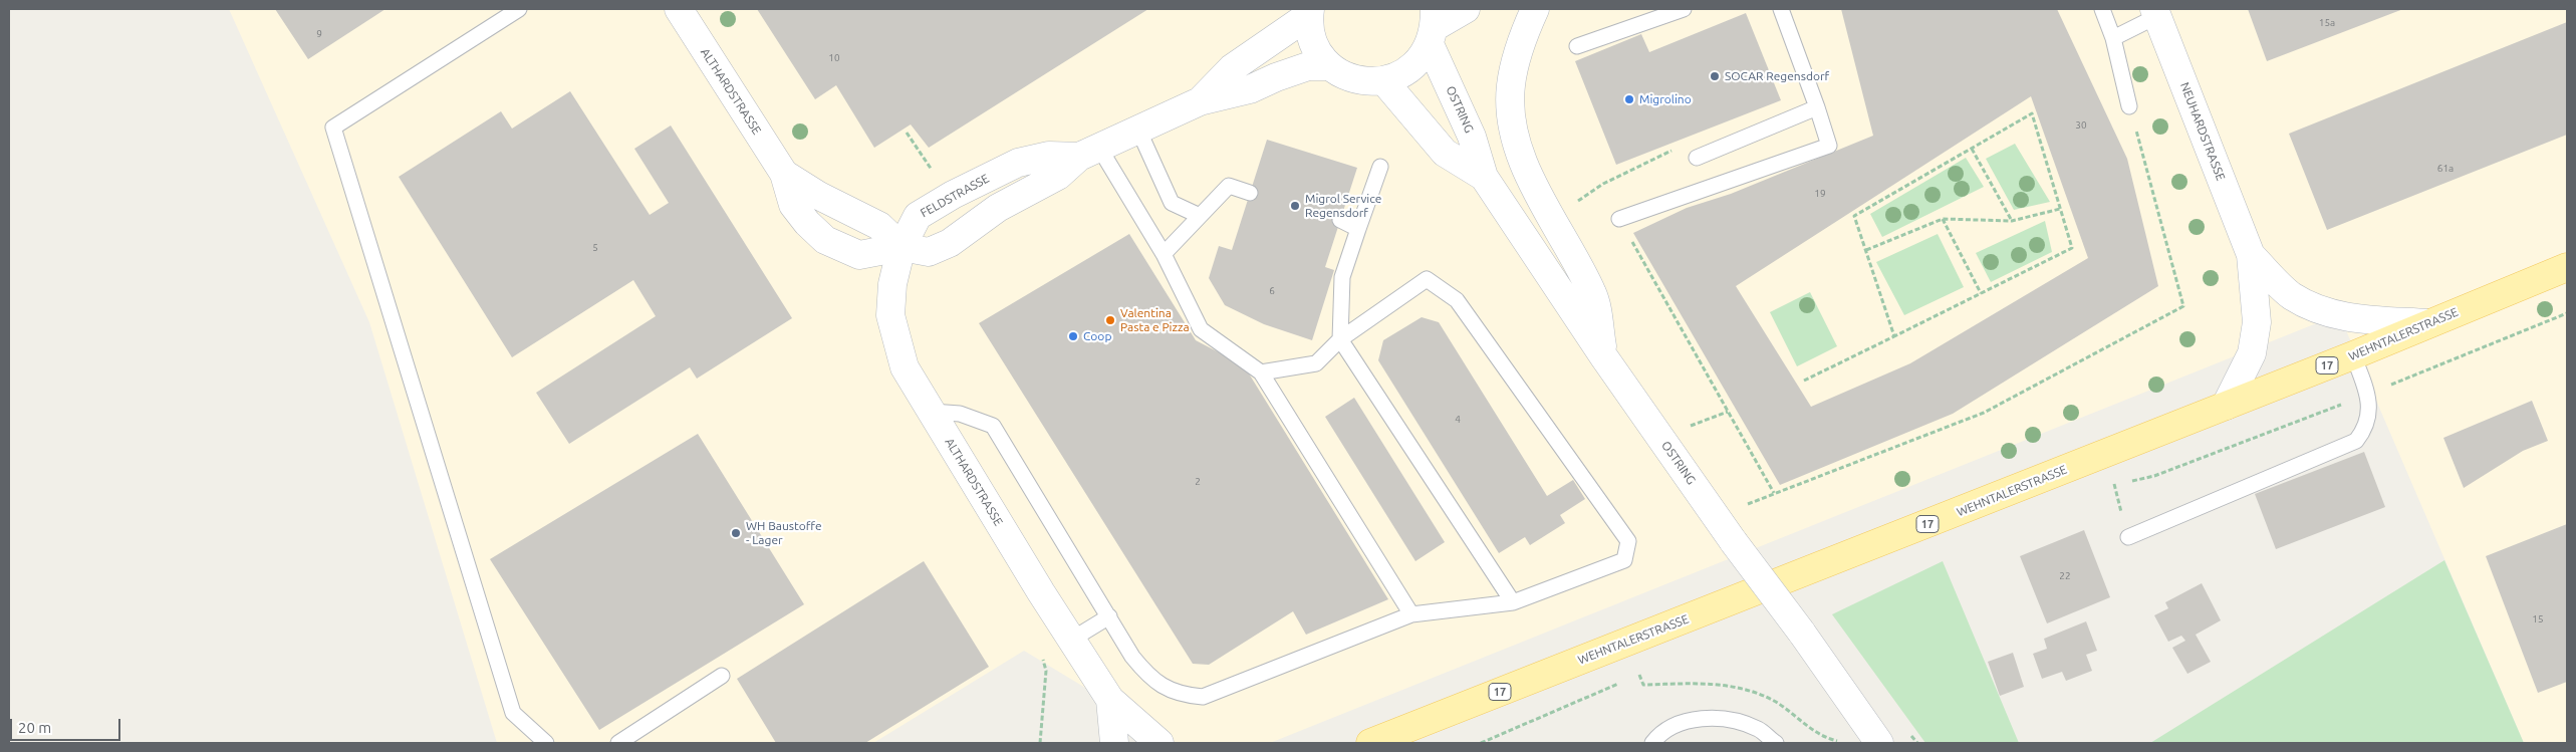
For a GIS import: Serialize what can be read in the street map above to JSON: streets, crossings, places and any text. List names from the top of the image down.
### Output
{
  "streets": {
    "main road": [
      "ALTHARDSTRASSE",
      "OSTRING",
      "NEUHARDSTRASSE",
      "FELDSTRASSE",
      "WEHNTALERSTRASSE",
      "17"
    ]
  },
  "crossings": [
    ["ALTHARDSTRASSE", "FELDSTRASSE"],
    ["NEUHARDSTRASSE", "WEHNTALERSTRASSE"]
  ],
  "places": [
    "SOCAR Regensdorf",
    "Migrolino",
    "Migrol Service Regensdorf",
    "Valentina Pasta e Pizza",
    "Coop",
    "WH Baustoffe - Lager"
  ],
  "house_numbers": [
    "15a",
    "9",
    "10",
    "30",
    "61a",
    "19",
    "5",
    "6",
    "4",
    "2",
    "22",
    "15"
  ],
  "scale_bar": "20 m"
}
